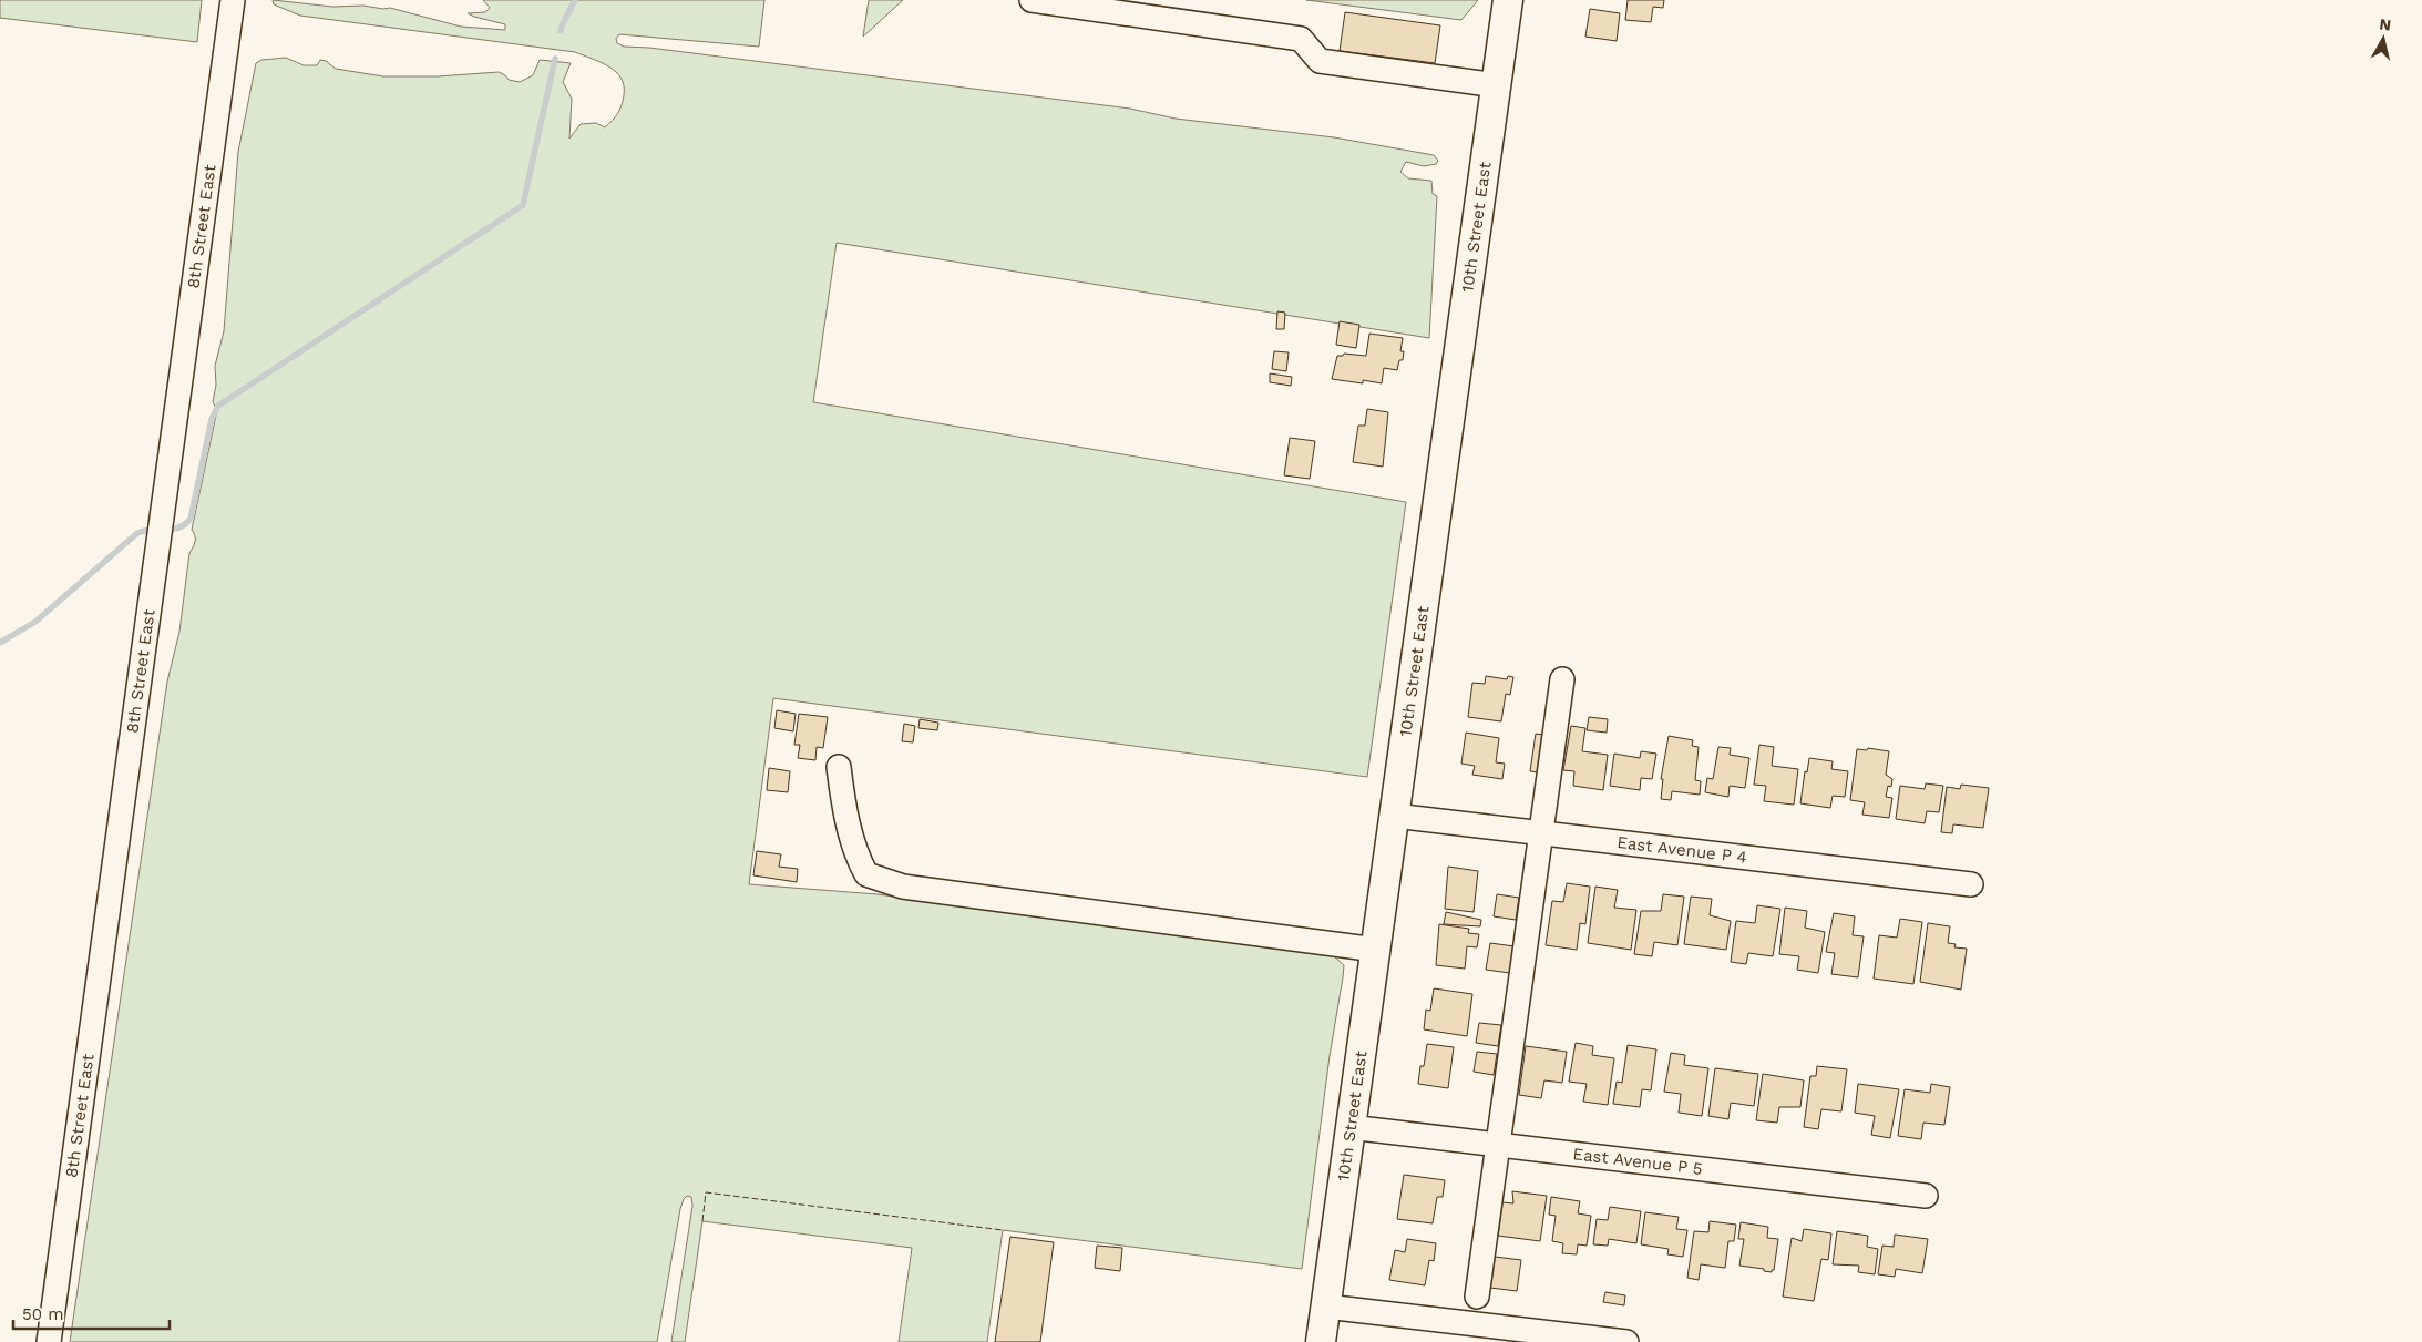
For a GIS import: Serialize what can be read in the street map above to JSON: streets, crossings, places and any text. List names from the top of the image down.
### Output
{
  "streets": {
    "main road": ["10th Street East"],
    "street": ["8th Street East", "East Avenue P 4", "East Avenue P 5"]
  },
  "crossings": [
    ["10th Street East", "East Avenue P 4"],
    ["10th Street East", "East Avenue P 5"]
  ],
  "scale_bar": "50 m",
  "north": "top"
}
